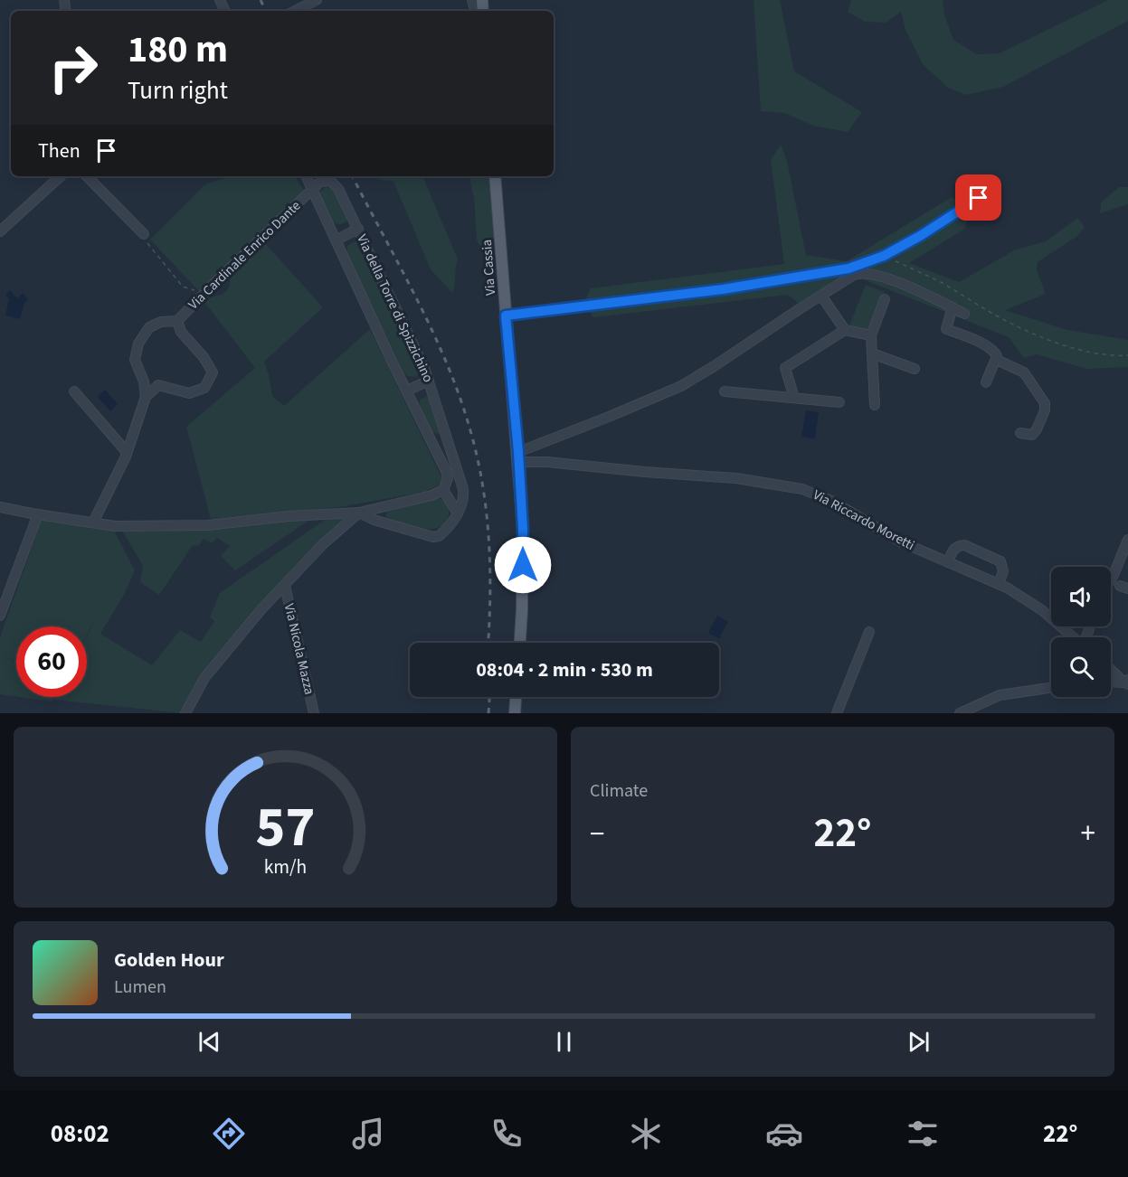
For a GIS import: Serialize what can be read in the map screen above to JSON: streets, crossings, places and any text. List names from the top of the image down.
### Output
{
  "streets": {
    "main road": ["Via Cassia"],
    "street": [
      "Via Cardinale Enrico Dante",
      "Via della Torre di Spizzichino",
      "Via Riccardo Moretti",
      "Via Nicola Mazza"
    ]
  },
  "crossings": [
    ["Via Cardinale Enrico Dante", "Via della Torre di Spizzichino"],
    ["Via Cassia", "Via Riccardo Moretti"]
  ],
  "page": {
    "turn": ["180 m", "Turn right"],
    "then": "Then",
    "limit": "60",
    "trip": "08:04 · 2 min · 530 m",
    "tile": "Climate",
    "heat": ["−", "22°", "+"],
    "song": ["Golden Hour", "Lumen"],
    "tabs": ["08:02", "22°"],
    "gauge": ["57", "km/h"]
  }
}
